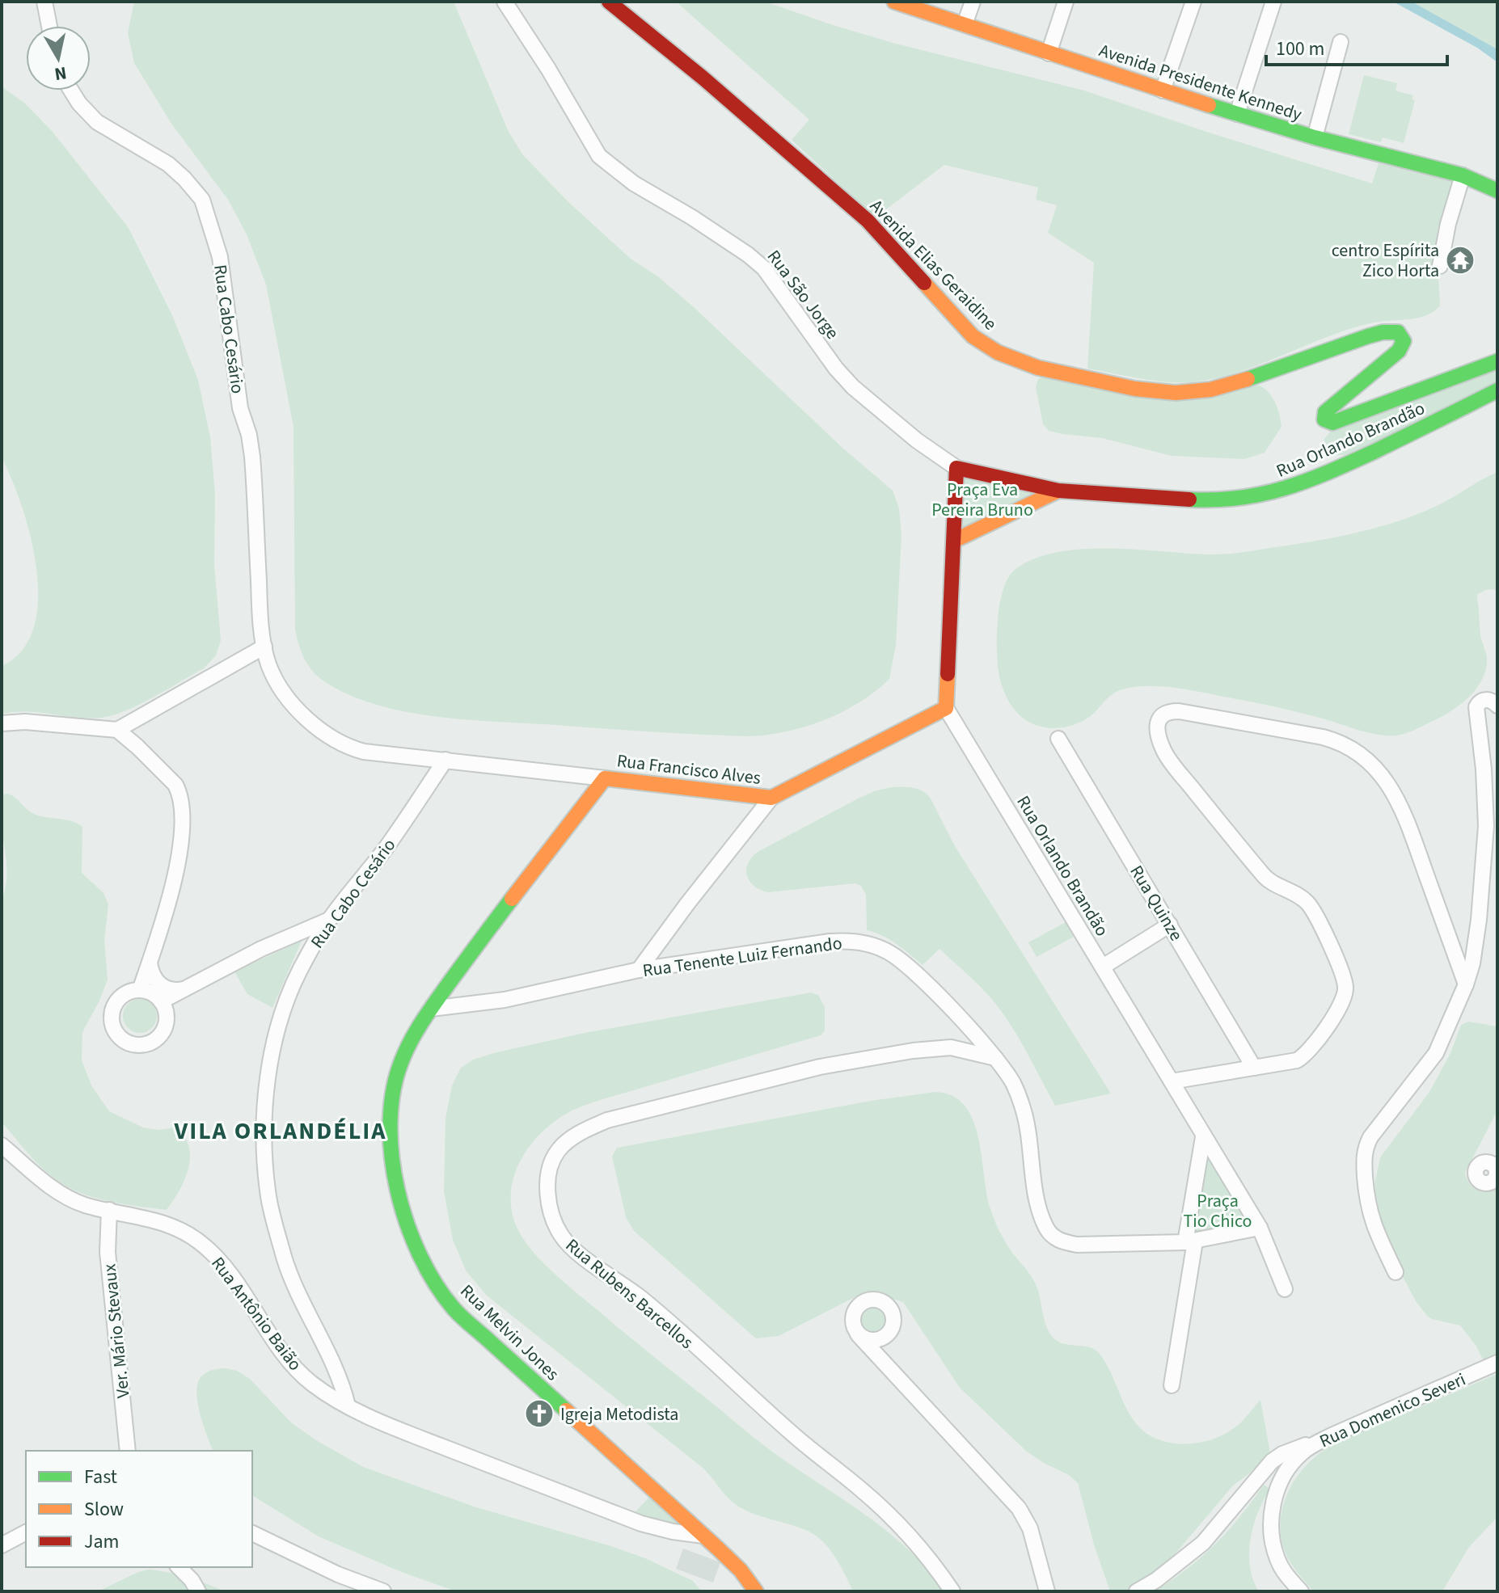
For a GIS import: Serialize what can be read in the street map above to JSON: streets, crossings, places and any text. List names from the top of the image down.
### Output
{
  "streets": {
    "street": [
      "Avenida Presidente Kennedy",
      "Avenida Elias Geraidine",
      "Rua São Jorge",
      "Rua Cabo Cesário",
      "Rua Orlando Brandão",
      "Rua Francisco Alves",
      "Rua Quinze",
      "Rua Tenente Luiz Fernando",
      "Rua Rubens Barcellos",
      "Rua Antônio Baião",
      "Ver. Mário Stevaux",
      "Rua Melvin Jones",
      "Rua Domenico Severi"
    ]
  },
  "crossings": [
    ["Rua São Jorge", "Rua Orlando Brandão"],
    ["Rua Cabo Cesário", "Rua Francisco Alves"],
    ["Rua Cabo Cesário", "Rua Antônio Baião"],
    ["Rua Orlando Brandão", "Rua Francisco Alves"],
    ["Rua Francisco Alves", "Rua Melvin Jones"],
    ["Rua Tenente Luiz Fernando", "Rua Rubens Barcellos"],
    ["Rua Tenente Luiz Fernando", "Rua Melvin Jones"],
    ["Rua Antônio Baião", "Ver. Mário Stevaux"],
    ["Rua Antônio Baião", "Rua Melvin Jones"]
  ],
  "districts": ["VILA ORLANDÉLIA"],
  "parks": ["Praça Eva Pereira Bruno", "Praça Tio Chico"],
  "places": {
    "temple": ["centro Espírita Zico Horta"],
    "church": ["Igreja Metodista"]
  },
  "legend": ["Fast", "Slow", "Jam"],
  "scale_bar": "100 m",
  "north": "bottom"
}
